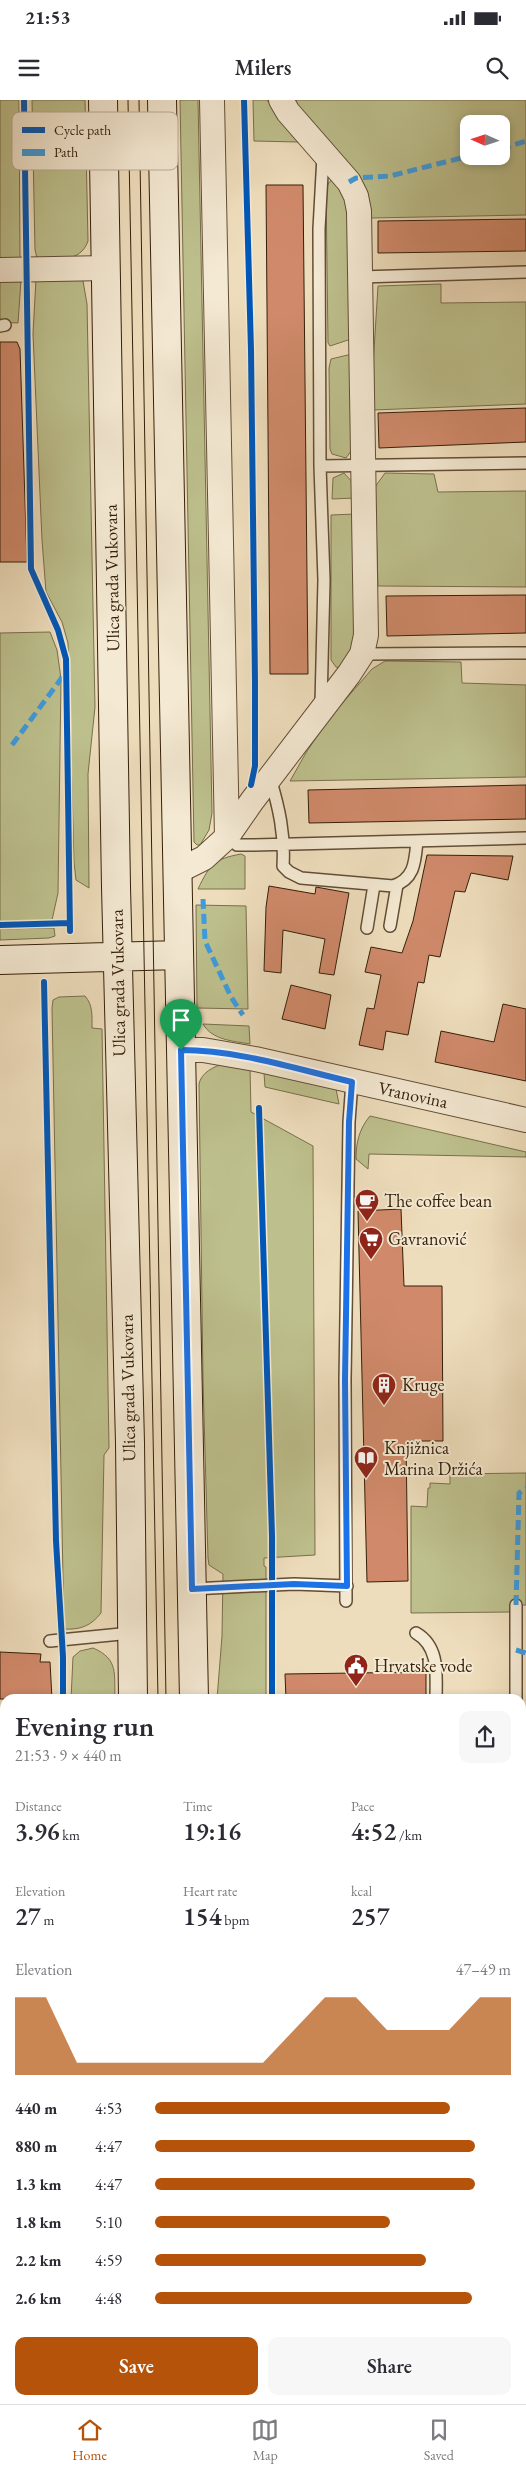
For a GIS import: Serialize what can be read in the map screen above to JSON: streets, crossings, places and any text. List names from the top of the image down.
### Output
{
  "streets": {
    "main road": ["Ulica grada Vukovara"],
    "street": ["Vranovina"]
  },
  "places": {
    "cafe": ["The coffee bean"],
    "supermarket": ["Gavranović"],
    "building": ["Kruge"],
    "library": ["Knjižnica Marina Držića"],
    "public building": ["Hrvatske vode"]
  },
  "legend": ["Cycle path", "Path"],
  "north": "left",
  "page": {
    "status": "21:53",
    "header": "Milers",
    "heading": ["Evening run", "21:53 · 9 × 440 m"],
    "stats": [
      ["Distance", "3.96 km"],
      ["Time", "19:16"],
      ["Pace", "4:52 /km"],
      ["Elevation", "27 m"],
      ["Heart rate", "154 bpm"],
      ["kcal", "257"]
    ],
    "chart": ["Elevation", "47–49 m"],
    "list": [
      {
        "name": "440 m",
        "note": "4:53"
      },
      {
        "name": "880 m",
        "note": "4:47"
      },
      {
        "name": "1.3 km",
        "note": "4:47"
      },
      {
        "name": "1.8 km",
        "note": "5:10"
      },
      {
        "name": "2.2 km",
        "note": "4:59"
      },
      {
        "name": "2.6 km",
        "note": "4:48"
      }
    ],
    "buttons": ["Save", "Share"],
    "tabs": ["Home", "Map", "Saved"]
  }
}
